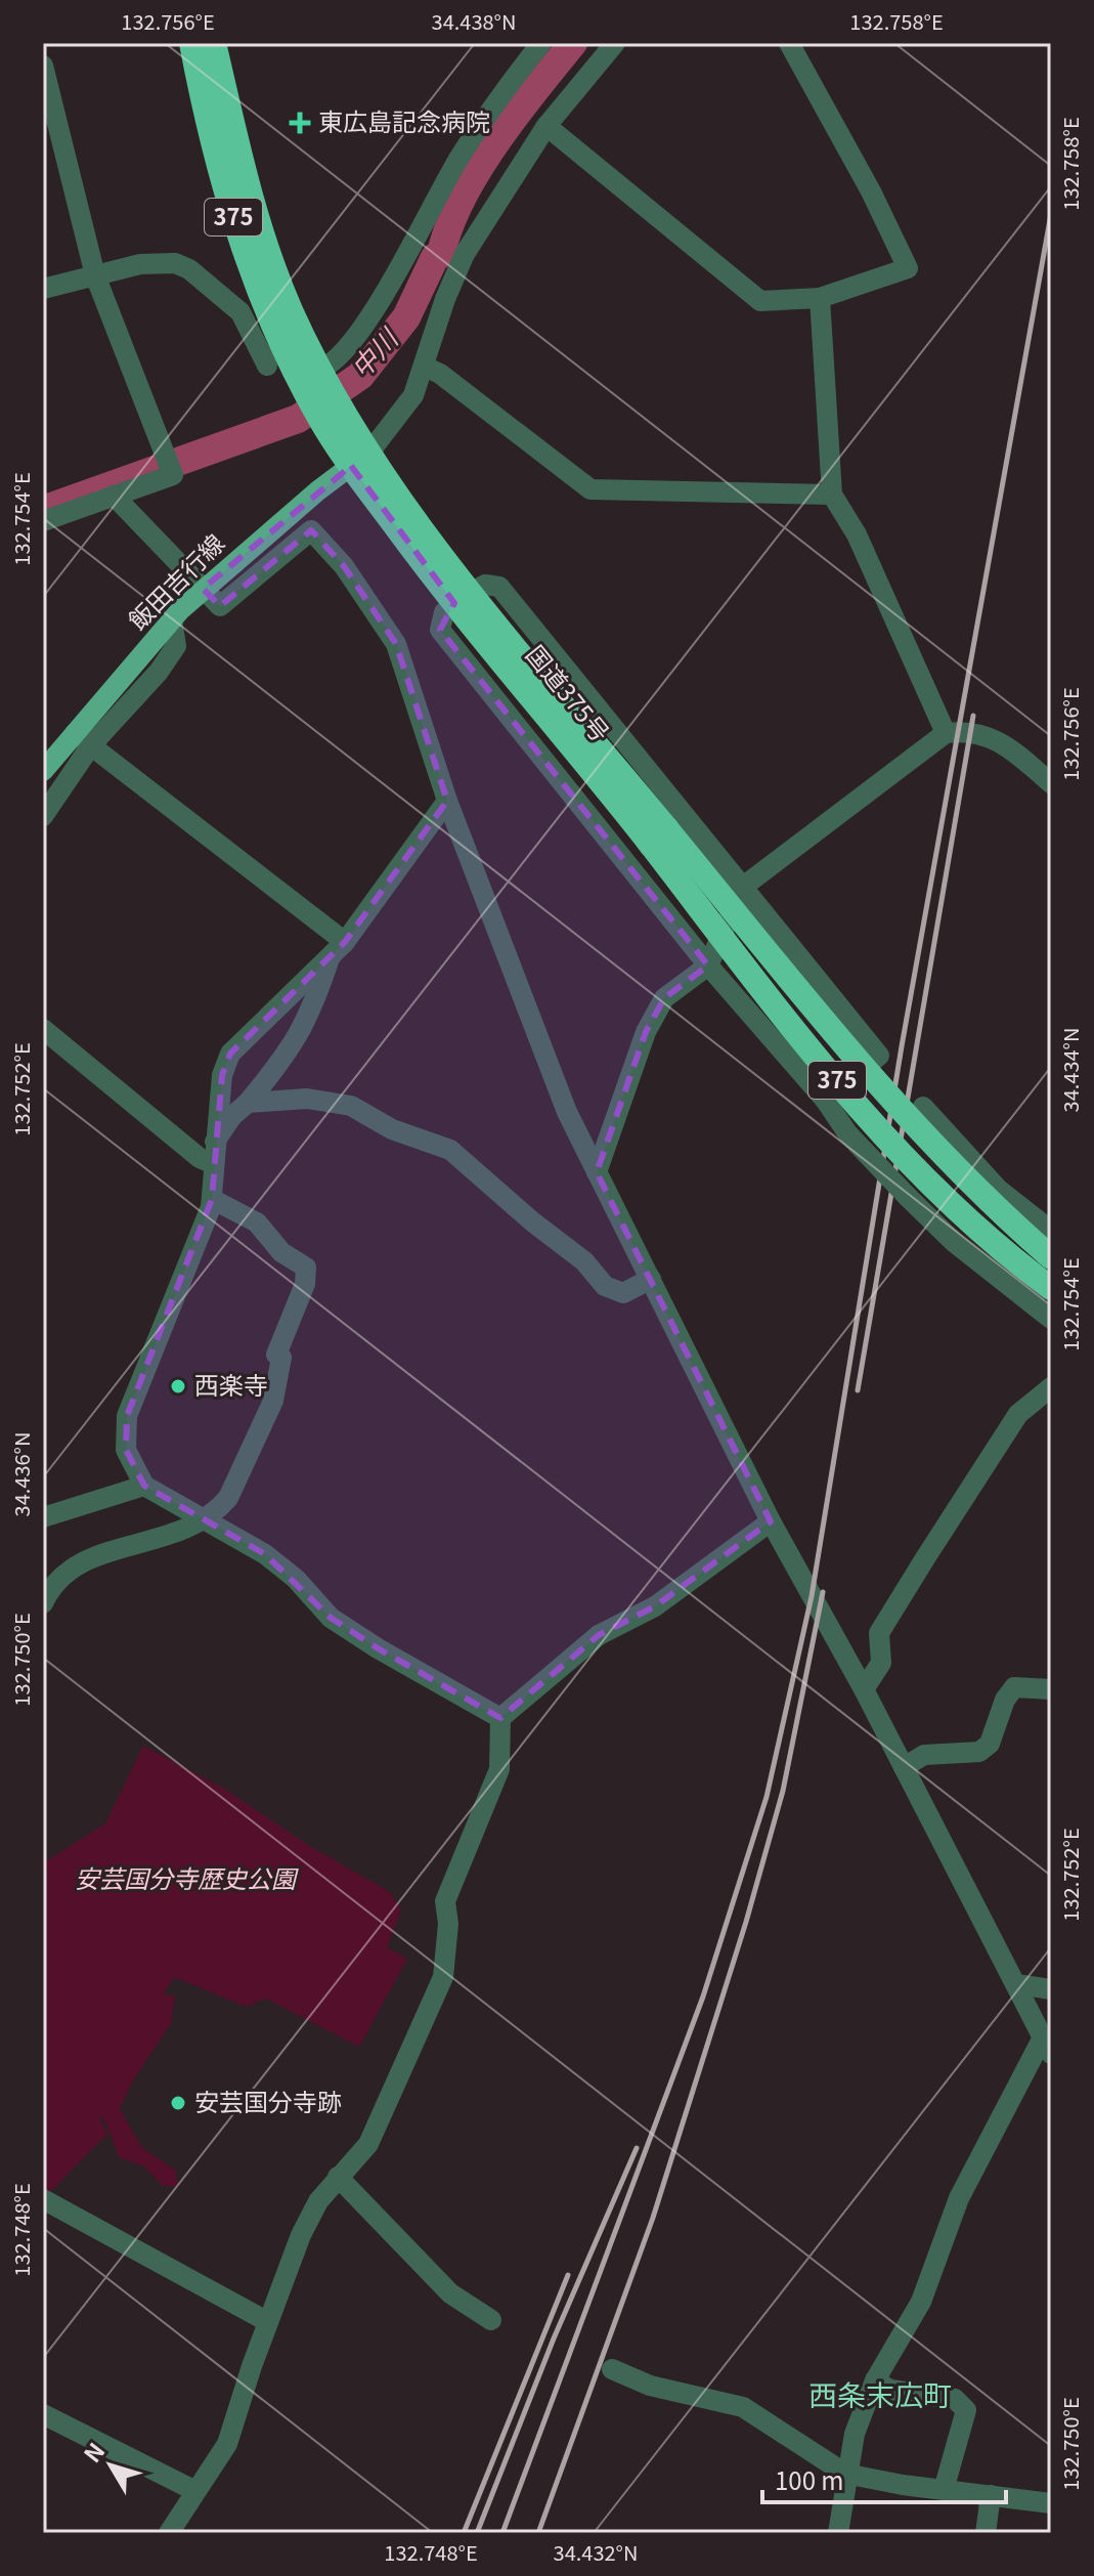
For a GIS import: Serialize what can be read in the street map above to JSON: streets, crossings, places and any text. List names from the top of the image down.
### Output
{
  "streets": {
    "highway": ["375", "国道375号"],
    "main road": ["飯田吉行線"]
  },
  "crossings": [
    ["飯田吉行線", "国道375号"]
  ],
  "districts": ["西条末広町"],
  "water": ["中川"],
  "parks": ["安芸国分寺歴史公園"],
  "places": {
    "health": ["東広島記念病院"],
    "other": ["西楽寺", "安芸国分寺跡"]
  },
  "scale_bar": "100 m",
  "north": "top left",
  "coordinates": [
    "132.756°E",
    "34.438°N",
    "132.758°E",
    "132.754°E",
    "34.434°N",
    "132.752°E",
    "34.436°N",
    "132.750°E",
    "132.748°E",
    "34.432°N"
  ]
}
